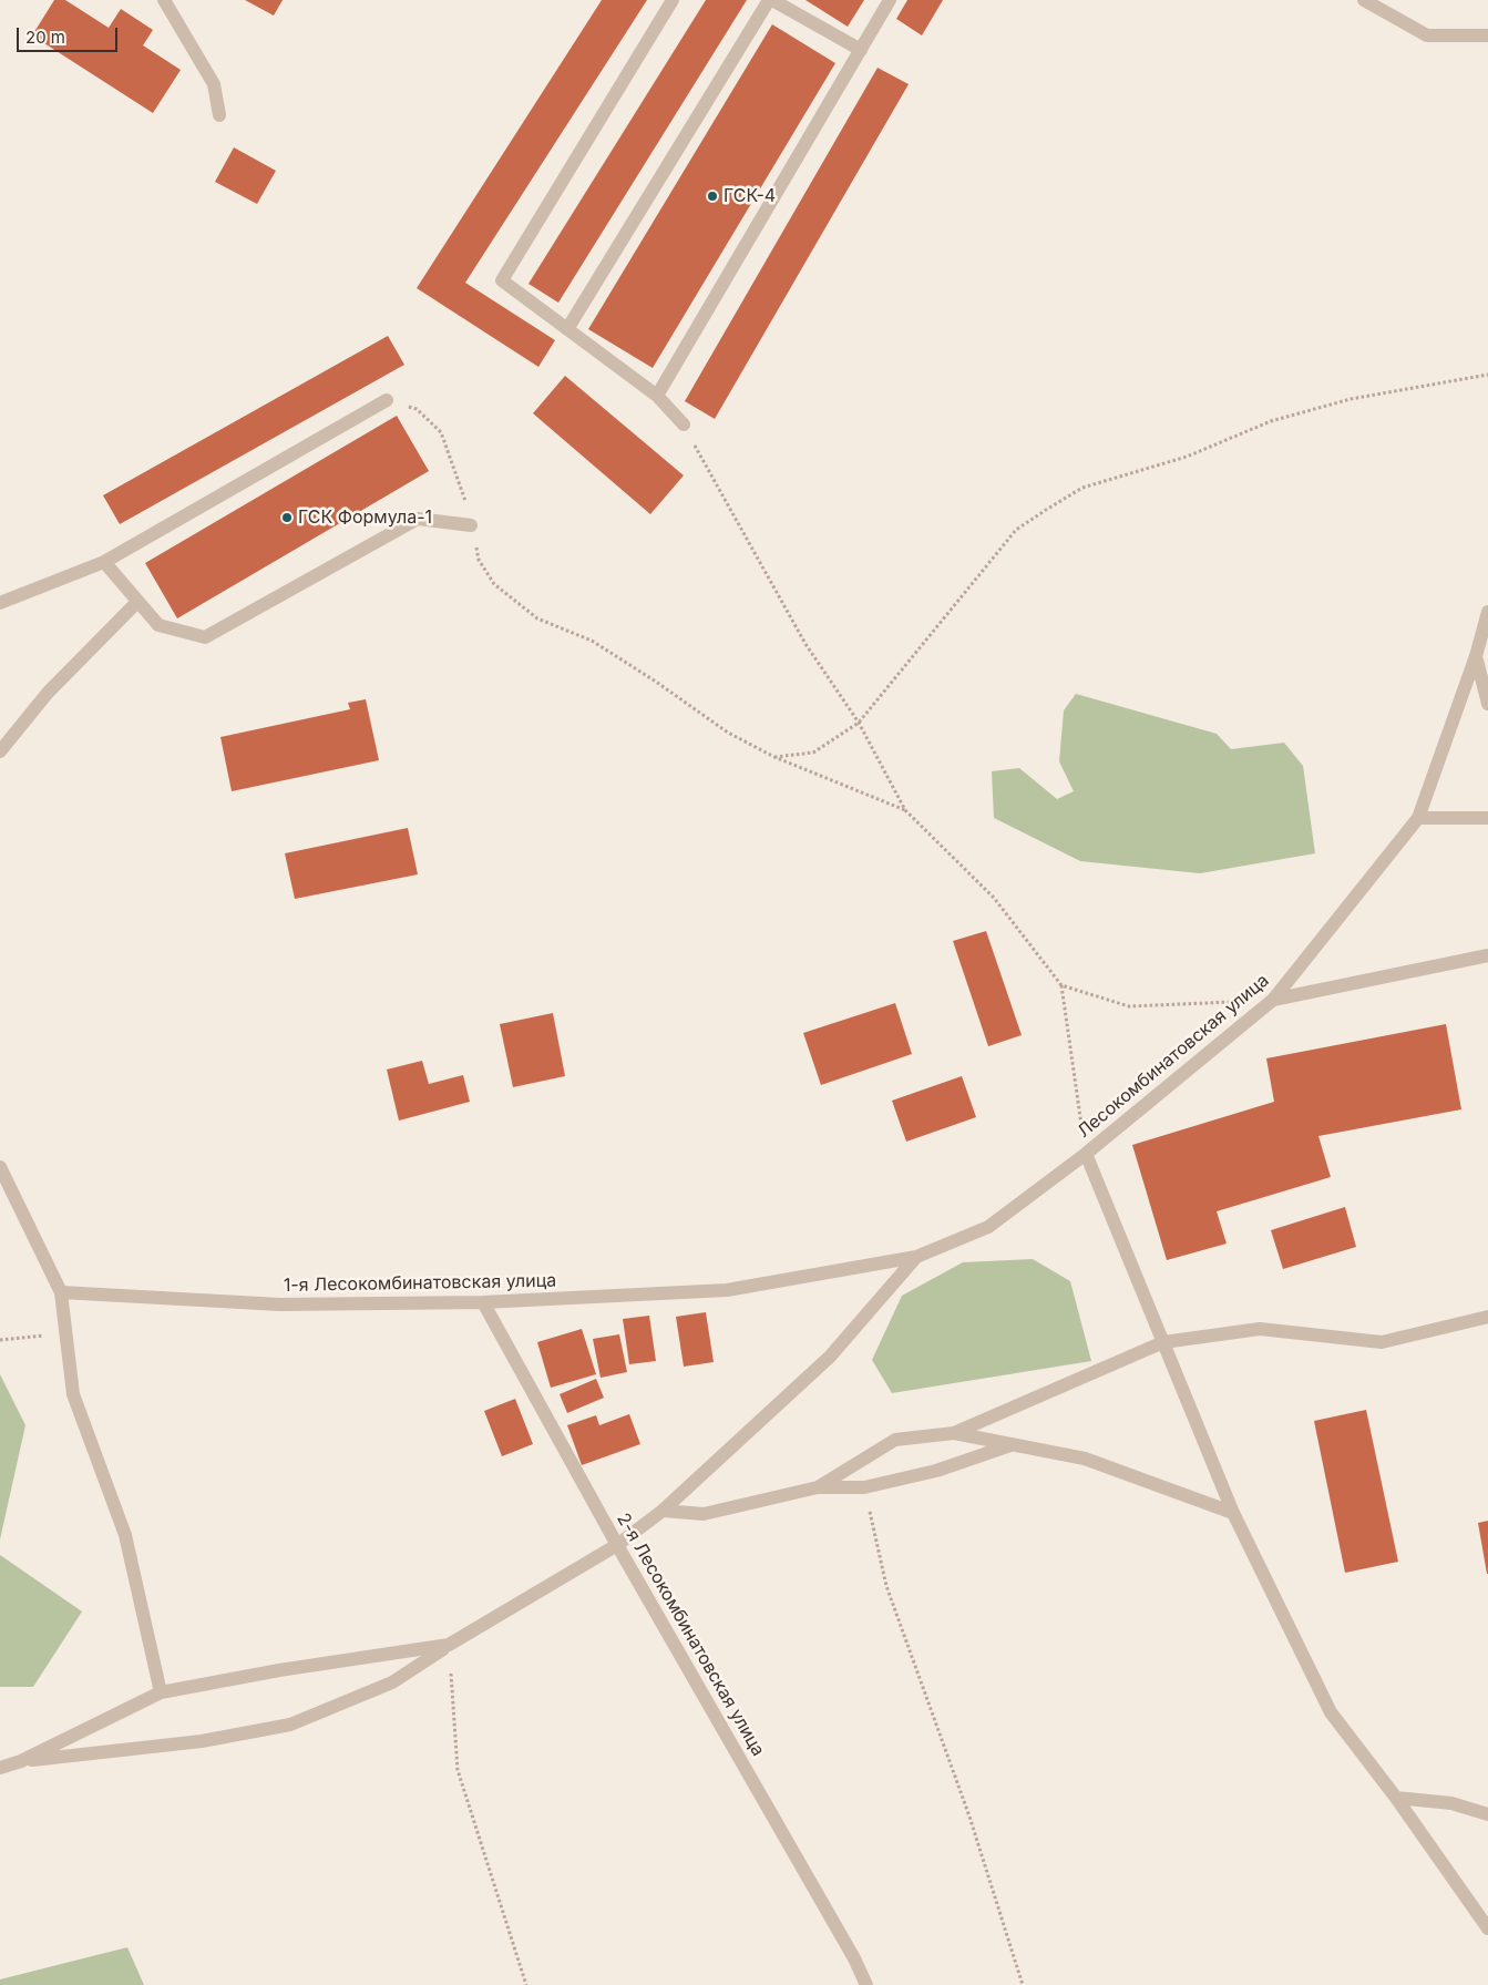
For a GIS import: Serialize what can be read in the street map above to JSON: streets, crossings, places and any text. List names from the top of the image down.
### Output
{
  "streets": {
    "street": ["Лесокомбинатовская улица", "1-я Лесокомбинатовская улица", "2-я Лесокомбинатовская улица"]
  },
  "crossings": [
    ["Лесокомбинатовская улица", "1-я Лесокомбинатовская улица"],
    ["1-я Лесокомбинатовская улица", "2-я Лесокомбинатовская улица"]
  ],
  "places": ["ГСК-4", "ГСК Формула-1"],
  "scale_bar": "20 m"
}
